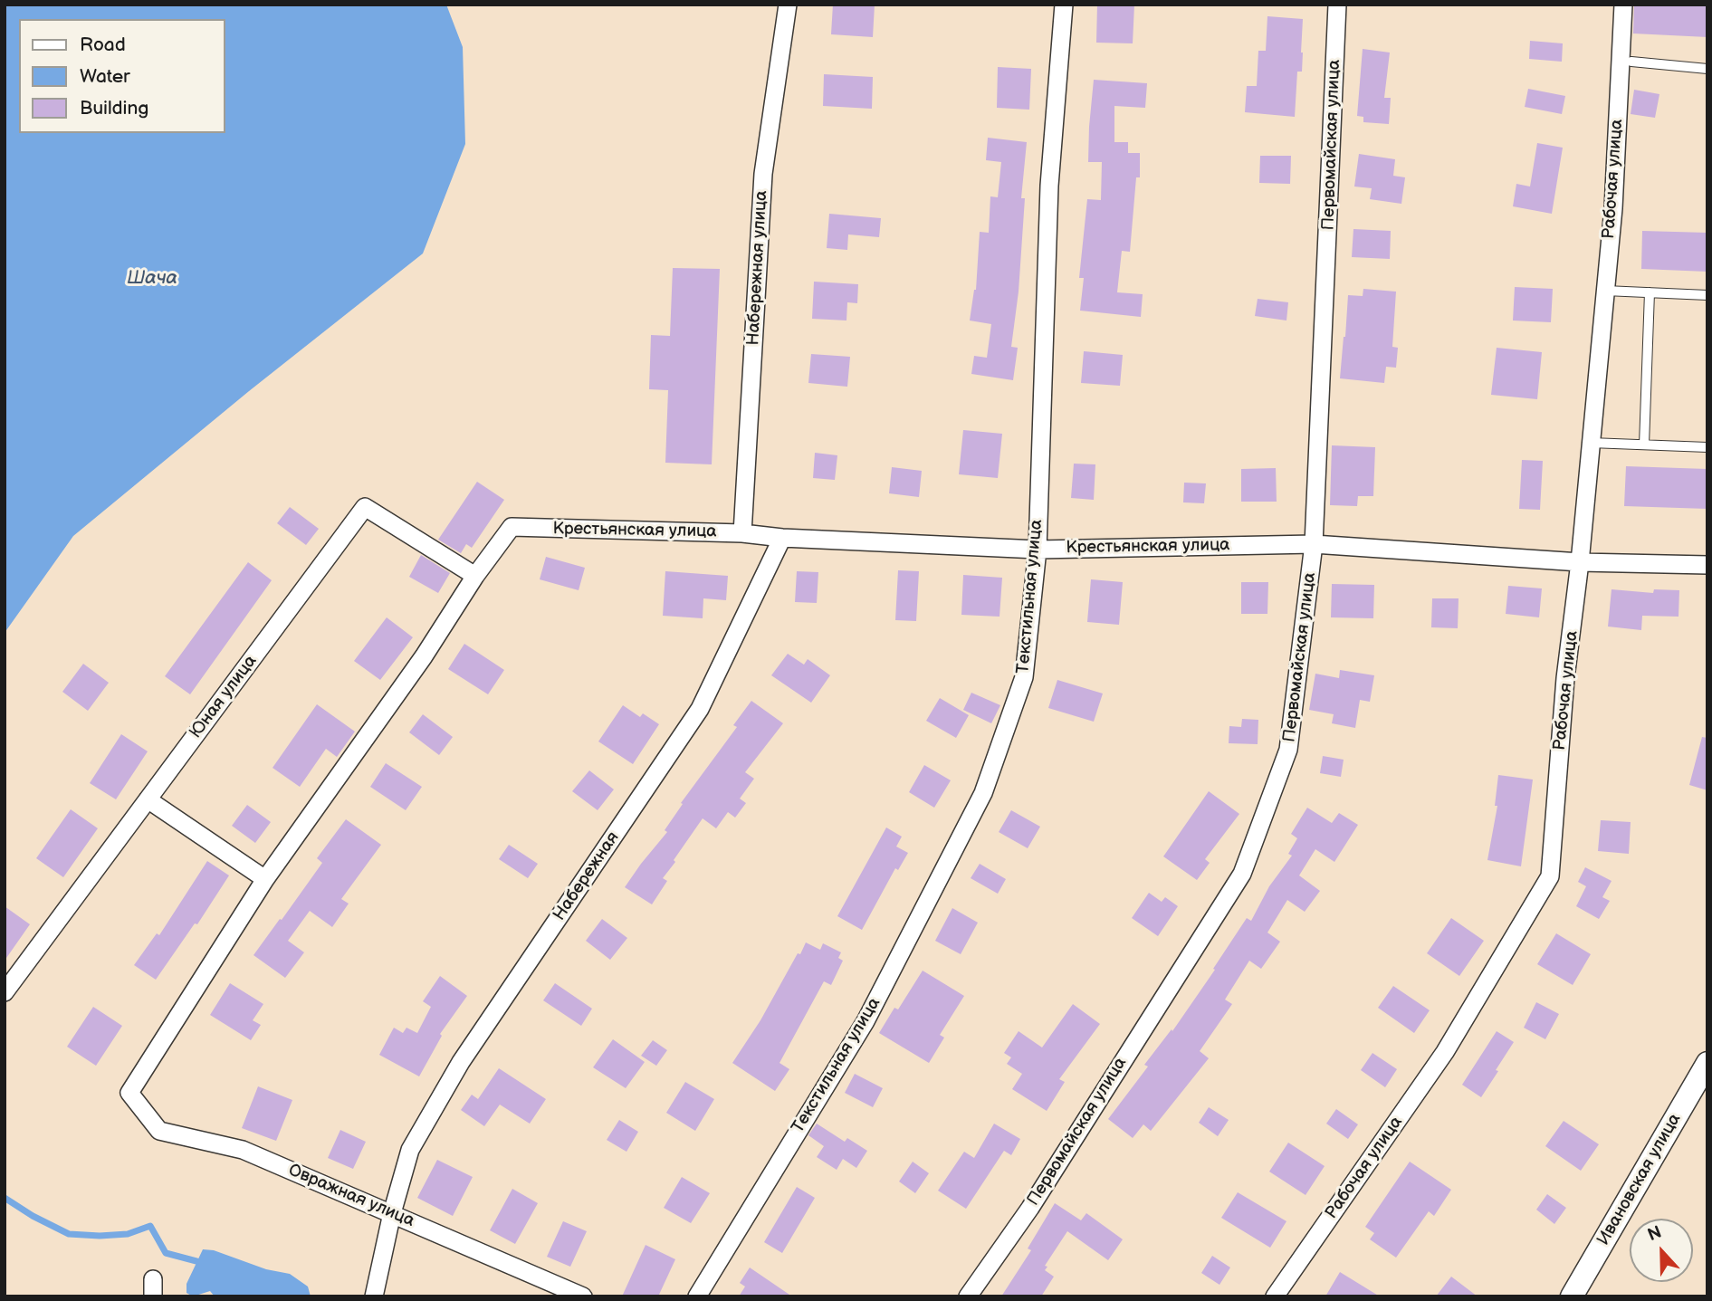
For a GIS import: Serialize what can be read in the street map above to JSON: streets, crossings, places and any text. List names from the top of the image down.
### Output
{
  "streets": {
    "street": [
      "Первомайская улица",
      "Рабочая улица",
      "Набережная улица",
      "Крестьянская улица",
      "Текстильная улица",
      "Юная улица",
      "Набережная",
      "Ивановская улица",
      "Овражная улица"
    ]
  },
  "crossings": [
    ["Первомайская улица", "Крестьянская улица"],
    ["Рабочая улица", "Крестьянская улица"],
    ["Набережная улица", "Крестьянская улица"],
    ["Крестьянская улица", "Текстильная улица"],
    ["Крестьянская улица", "Юная улица"],
    ["Крестьянская улица", "Набережная"],
    ["Набережная", "Овражная улица"]
  ],
  "water": ["Шача"],
  "legend": ["Road", "Water", "Building"],
  "north": "top"
}
